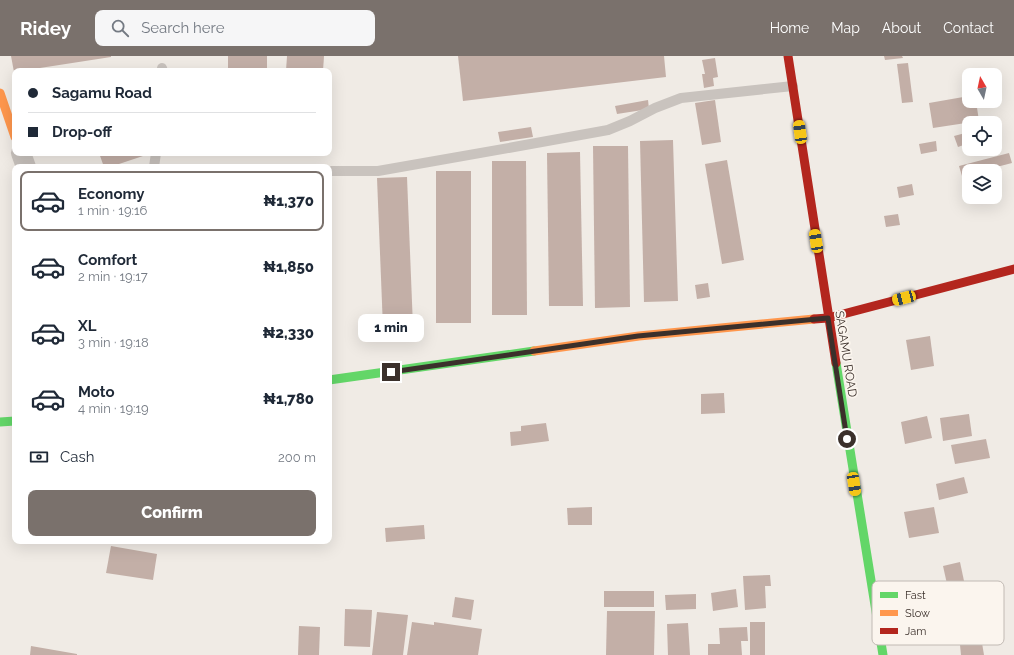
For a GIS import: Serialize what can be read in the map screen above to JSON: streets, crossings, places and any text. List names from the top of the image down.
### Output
{
  "streets": {
    "main road": ["SAGAMU ROAD"]
  },
  "legend": ["Fast", "Slow", "Jam"],
  "north": "top",
  "page": {
    "header": "Ridey",
    "search": "Search here",
    "nav": [
      "Home",
      "Map",
      "About",
      "Contact"
    ],
    "banner": ["Sagamu Road", "Drop-off"],
    "list": [
      {
        "name": "Economy",
        "note": "1 min · 19:16",
        "value": "₦1,370"
      },
      {
        "name": "Comfort",
        "note": "2 min · 19:17",
        "value": "₦1,850"
      },
      {
        "name": "XL",
        "note": "3 min · 19:18",
        "value": "₦2,330"
      },
      {
        "name": "Moto",
        "note": "4 min · 19:19",
        "value": "₦1,780"
      }
    ],
    "bubble": "1 min",
    "pay": ["Cash", "200 m"],
    "buttons": "Confirm"
  }
}
